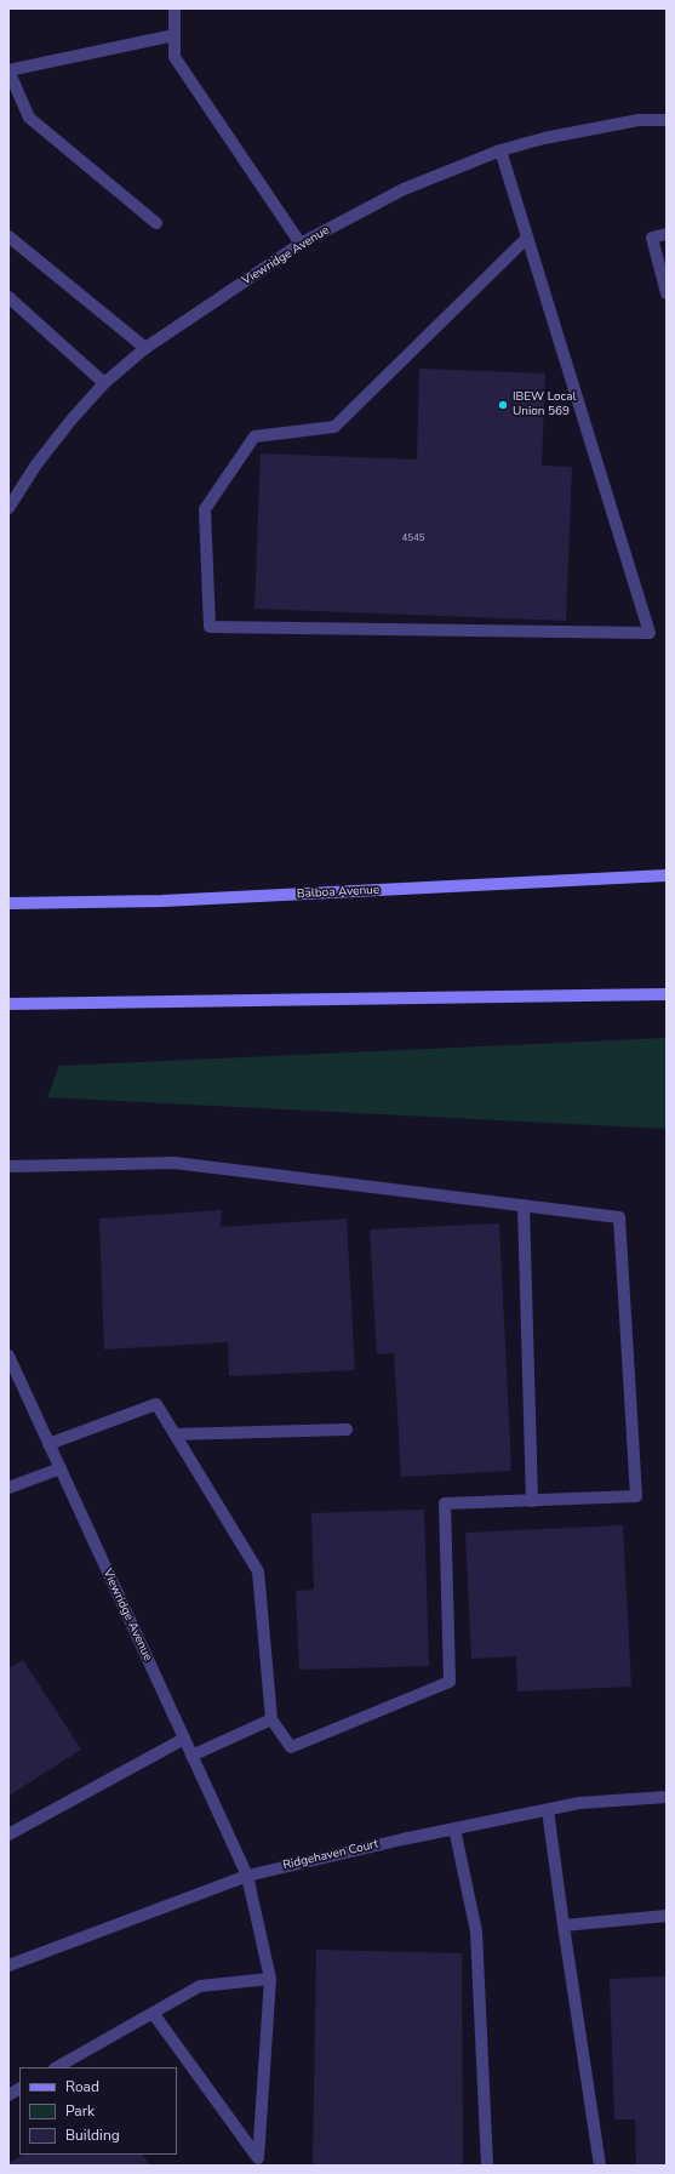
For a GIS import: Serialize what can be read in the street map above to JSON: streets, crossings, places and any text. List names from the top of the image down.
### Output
{
  "streets": {
    "main road": ["Balboa Avenue"],
    "street": ["Viewridge Avenue", "Ridgehaven Court"]
  },
  "crossings": [
    ["Viewridge Avenue", "Ridgehaven Court"]
  ],
  "places": ["IBEW Local Union 569"],
  "house_numbers": ["4545"],
  "legend": ["Road", "Park", "Building"]
}
